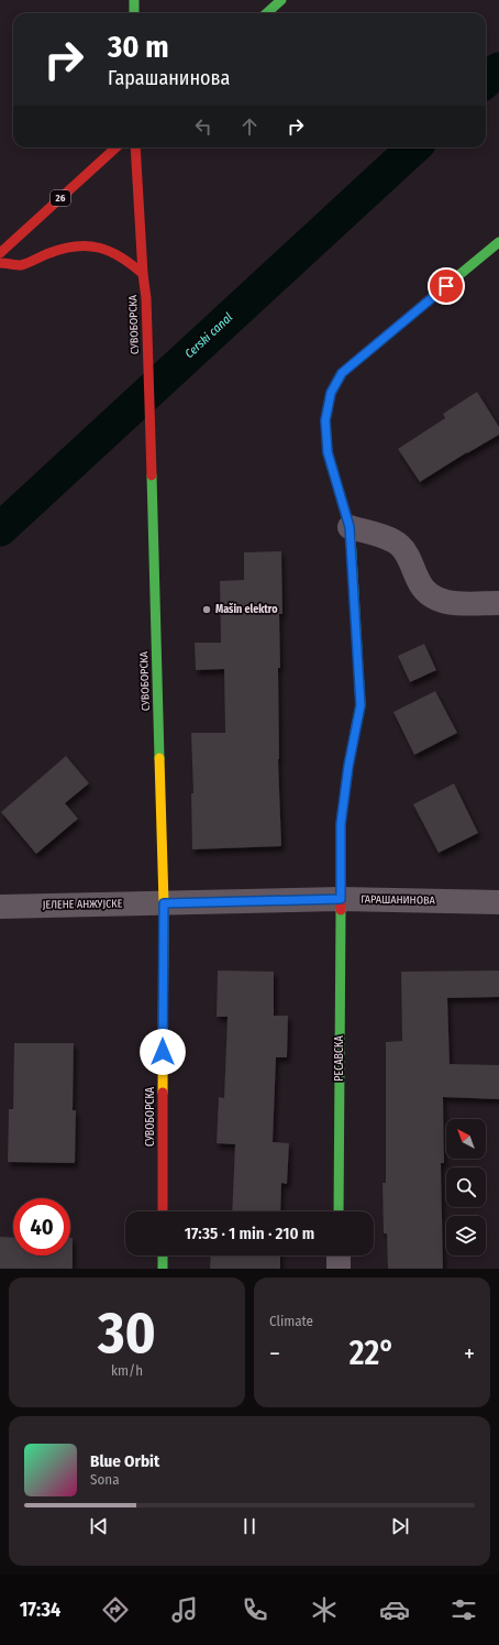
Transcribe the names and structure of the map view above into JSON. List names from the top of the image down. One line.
{"streets":{"street":["26","СУВОБОРСКА","ГАРАШАНИНОВА","ЈЕЛЕНЕ АНЖУЈСКЕ","РЕСАВСКА"]},"crossings":[["СУВОБОРСКА","ГАРАШАНИНОВА"],["СУВОБОРСКА","ЈЕЛЕНЕ АНЖУЈСКЕ"],["ГАРАШАНИНОВА","ЈЕЛЕНЕ АНЖУЈСКЕ"],["ГАРАШАНИНОВА","РЕСАВСКА"]],"water":["Cerski canal"],"places":["Mašin elektro"],"north":"top left","page":{"turn":["30 m","Гарашанинова"],"limit":"40","trip":"17:35 · 1 min · 210 m","tile":[["30","km/h"],"Climate"],"heat":["−","22°","+"],"song":["Blue Orbit","Sona"],"tabs":"17:34"}}
